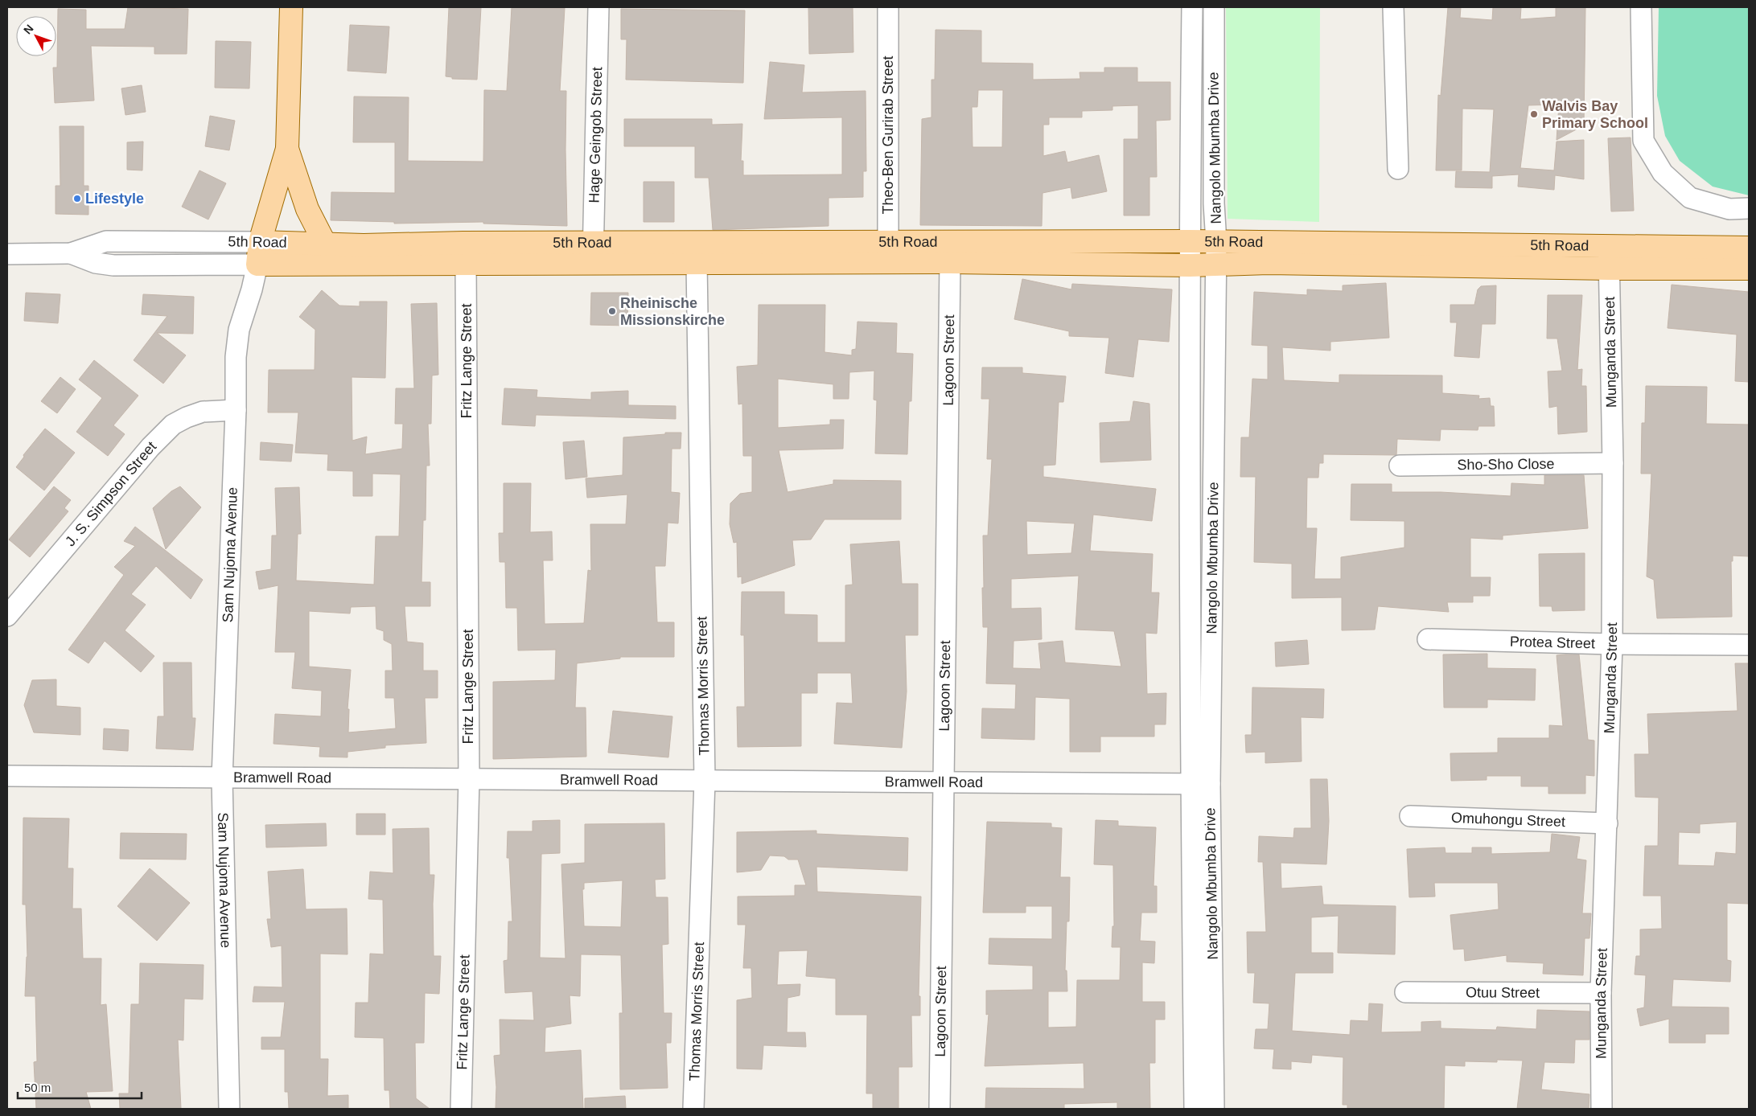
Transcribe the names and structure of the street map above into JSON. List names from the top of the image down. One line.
{"streets":{"main road":["5th Road","Sam Nujoma Avenue"],"street":["Hage Geingob Street","Theo-Ben Gurirab Street","Nangolo Mbumba Drive","Munganda Street","Lagoon Street","Fritz Lange Street","Sho-Sho Close","J. S. Simpson Street","Protea Street","Thomas Morris Street","Bramwell Road","Omuhongu Street","Otuu Street"]},"crossings":[["Hage Geingob Street","5th Road"],["Theo-Ben Gurirab Street","5th Road"],["Nangolo Mbumba Drive","5th Road"],["Nangolo Mbumba Drive","Bramwell Road"],["5th Road","Munganda Street"],["5th Road","Lagoon Street"],["5th Road","Fritz Lange Street"],["5th Road","Sam Nujoma Avenue"],["5th Road","Thomas Morris Street"],["Munganda Street","Sho-Sho Close"],["Munganda Street","Protea Street"],["Munganda Street","Omuhongu Street"],["Munganda Street","Otuu Street"],["Lagoon Street","Bramwell Road"],["Fritz Lange Street","Bramwell Road"],["J. S. Simpson Street","Sam Nujoma Avenue"],["Sam Nujoma Avenue","Bramwell Road"],["Thomas Morris Street","Bramwell Road"]],"places":["Walvis Bay Primary School","Lifestyle","Rheinische Missionskirche"],"scale_bar":"50 m","north":"top left"}
